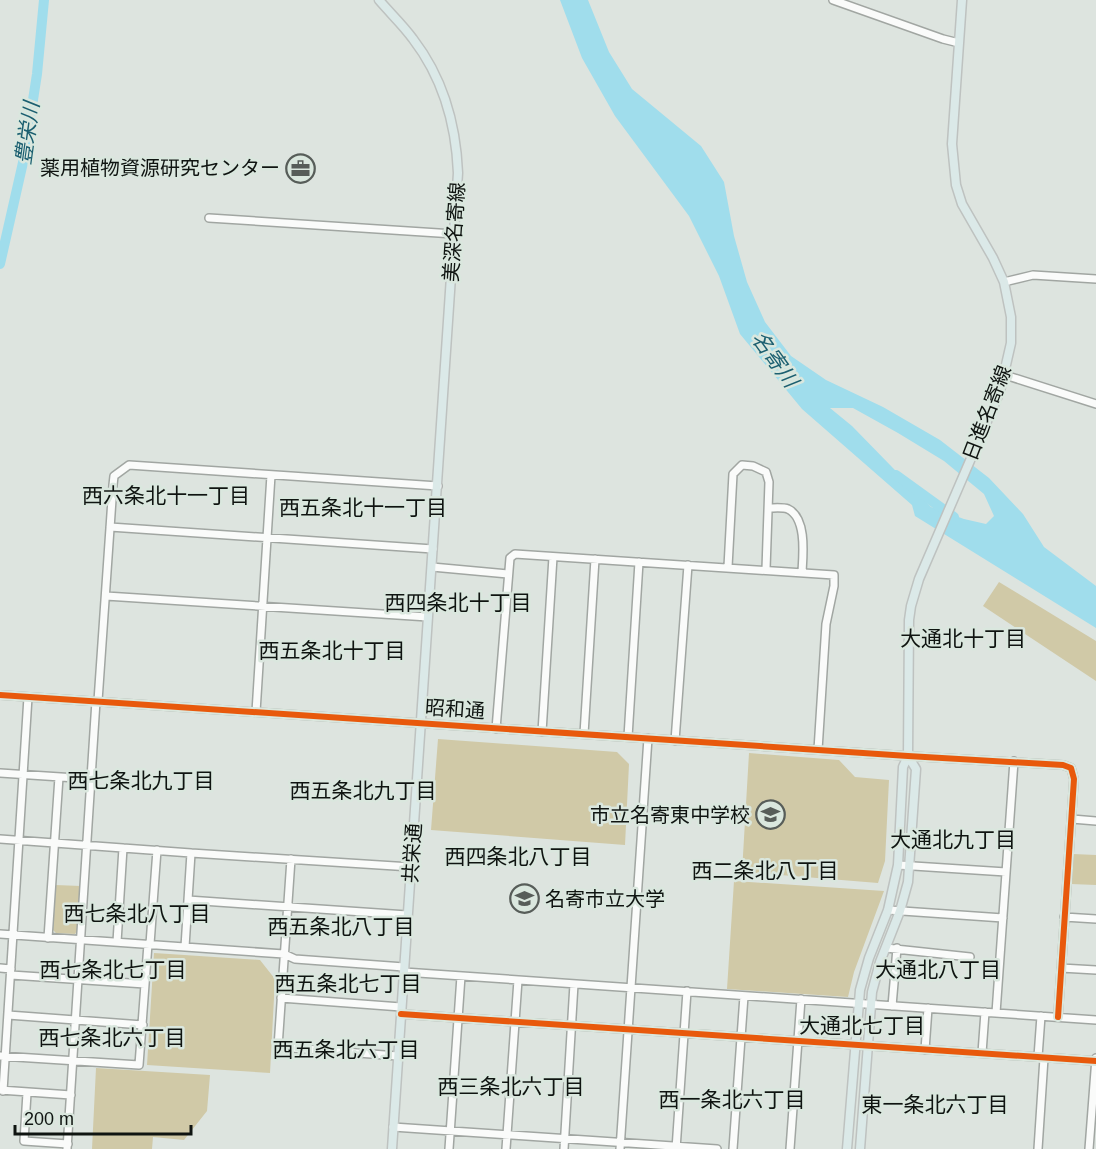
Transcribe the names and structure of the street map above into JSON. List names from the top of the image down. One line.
{"streets":{"main road":["美深名寄線","日進名寄線","共栄通"],"street":["昭和通"]},"crossings":[["美深名寄線","共栄通"],["日進名寄線","昭和通"],["昭和通","共栄通"]],"districts":["西六条北十一丁目","西五条北十一丁目","西四条北十丁目","大通北十丁目","西五条北十丁目","西七条北九丁目","西五条北九丁目","大通北九丁目","西四条北八丁目","西二条北八丁目","西七条北八丁目","西五条北八丁目","西七条北七丁目","大通北八丁目","西五条北七丁目","大通北七丁目","西七条北六丁目","西五条北六丁目","西三条北六丁目","西一条北六丁目","東一条北六丁目"],"water":["豊栄川","名寄川"],"places":{"office":["薬用植物資源研究センター"],"school or university":["市立名寄東中学校","名寄市立大学"]},"scale_bar":"200 m"}
